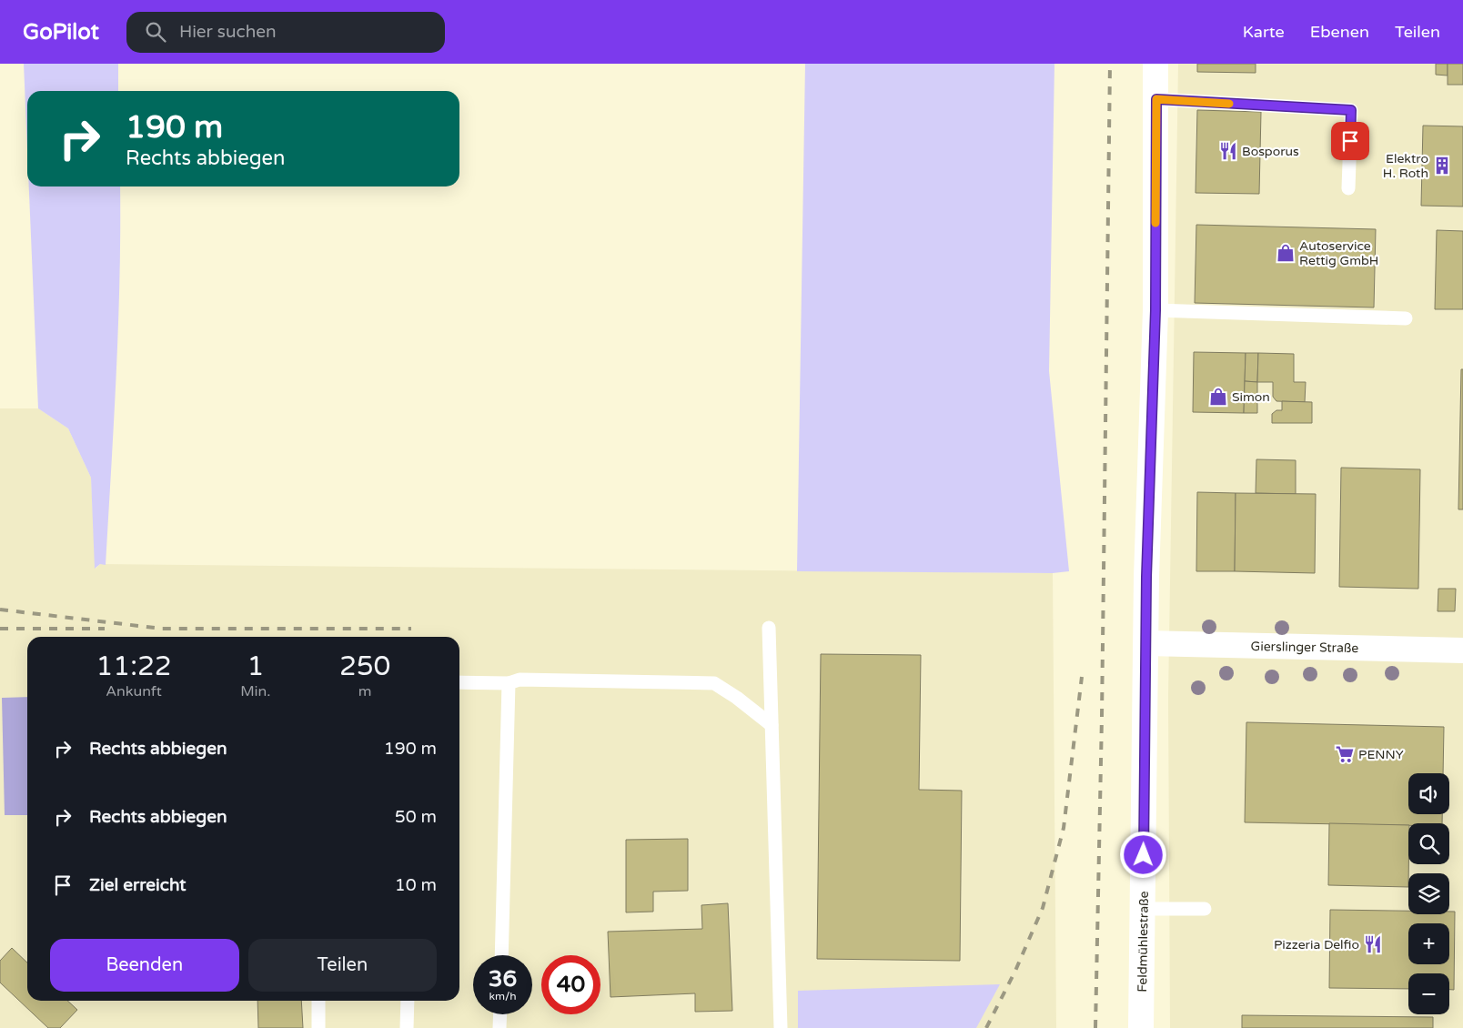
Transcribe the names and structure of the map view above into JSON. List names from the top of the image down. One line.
{"streets":{"street":["Gierslinger Straße","Feldmühlestraße"]},"crossings":[["Gierslinger Straße","Feldmühlestraße"]],"places":{"restaurant":["Bosporus","Pizzeria Delfio"],"building":["Elektro H. Roth"],"shop":["Autoservice Rettig GmbH","Simon"],"supermarket":["PENNY"]},"page":{"header":"GoPilot","search":"Hier suchen","nav":["Karte","Ebenen","Teilen"],"turn":["190 m","Rechts abbiegen"],"eta":["11:22","Ankunft","1","Min.","250","m"],"list":[{"name":"Rechts abbiegen","value":"190 m"},{"name":"Rechts abbiegen","value":"50 m"},{"name":"Ziel erreicht","value":"10 m"}],"map_buttons":["+","−"],"buttons":["Beenden","Teilen"],"speed":"36 km/h","limit":"40"}}
